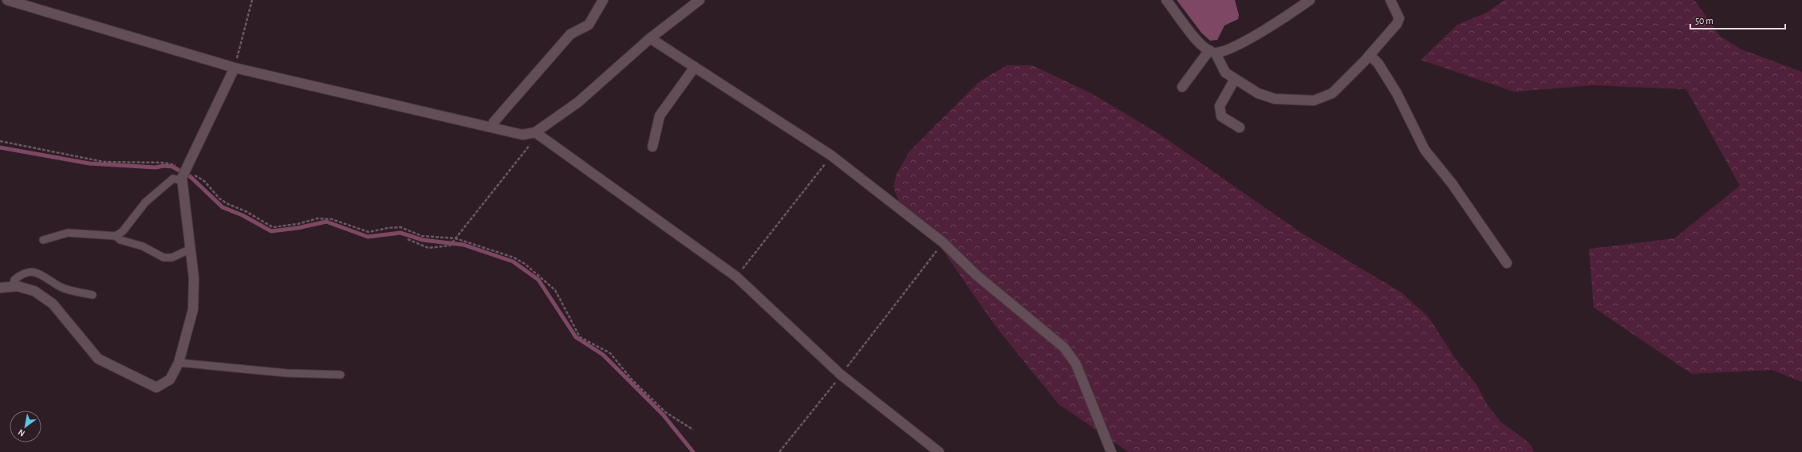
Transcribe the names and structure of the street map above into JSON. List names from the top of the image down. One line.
{"scale_bar":"50 m","north":"bottom left"}
